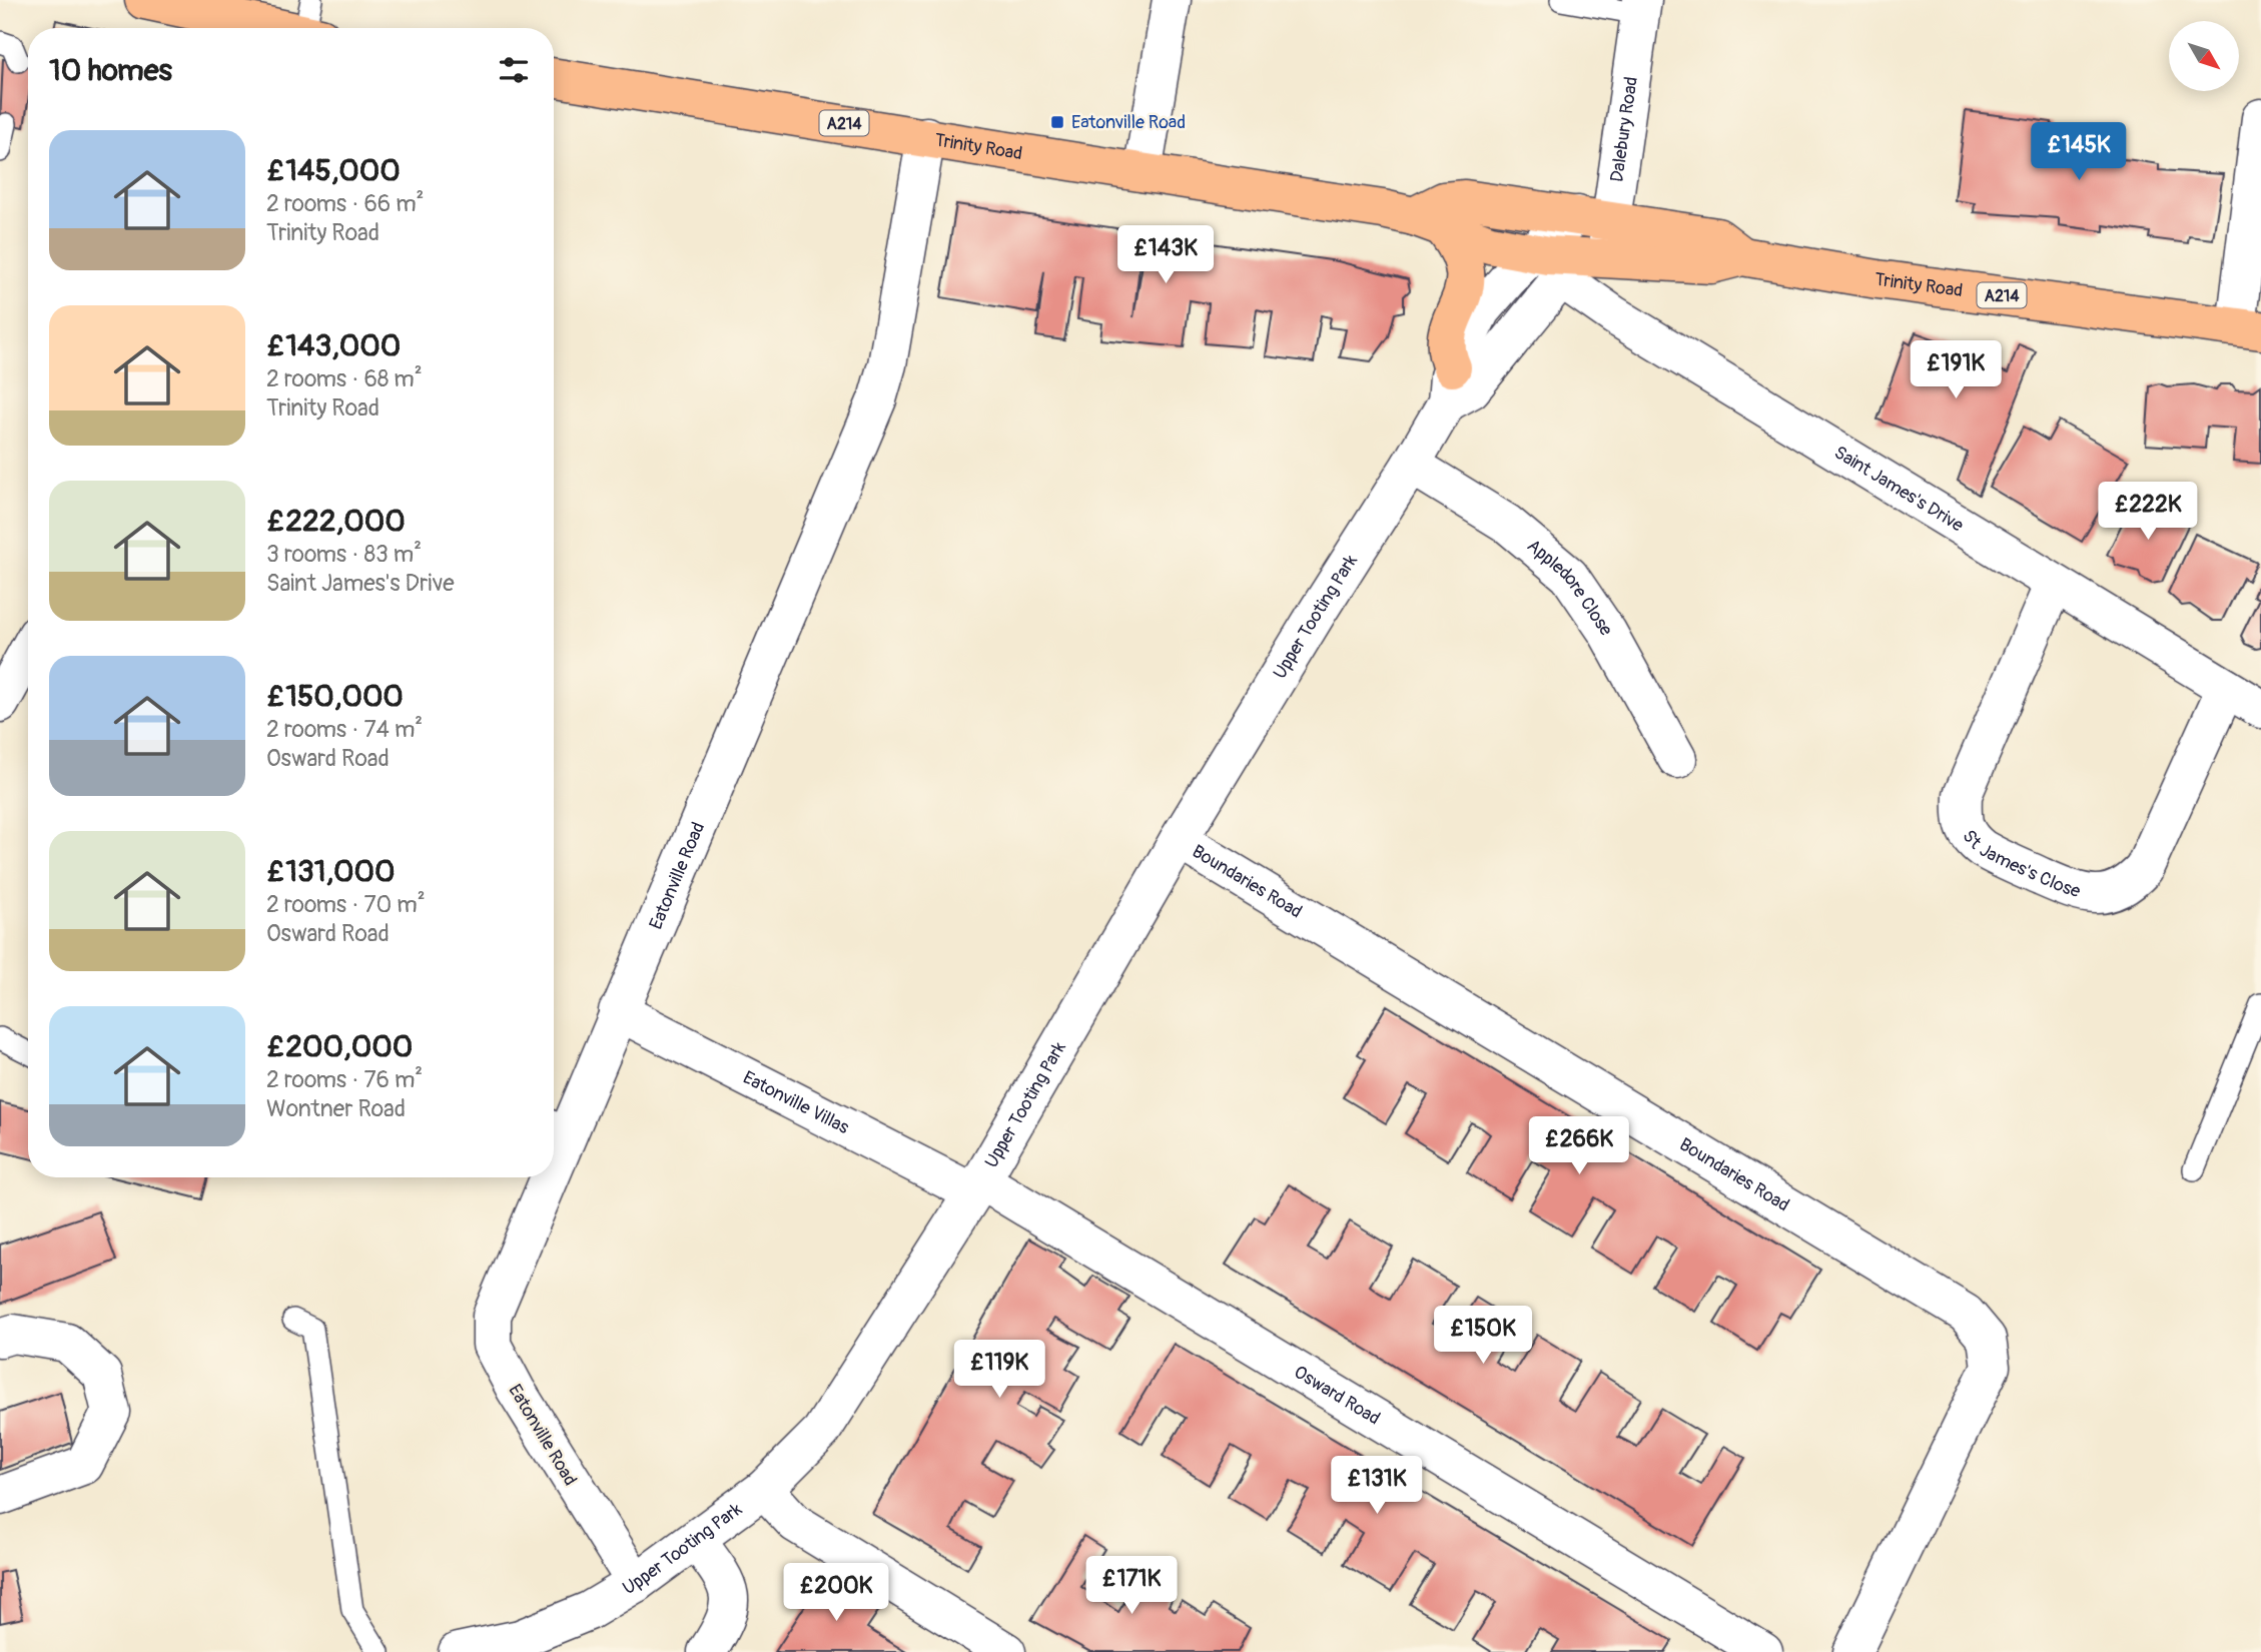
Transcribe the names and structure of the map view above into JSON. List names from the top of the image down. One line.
{"streets":{"highway":["A214","Trinity Road"],"street":["Dalebury Road","Saint James's Drive","Appledore Close","Upper Tooting Park","St James's Close","Eatonville Road","Boundaries Road","Eatonville Villas","Osward Road"]},"crossings":[["Dalebury Road","Trinity Road"],["Dalebury Road","Upper Tooting Park"],["Trinity Road","Saint James's Drive"],["Trinity Road","Upper Tooting Park"],["Trinity Road","Eatonville Road"],["Saint James's Drive","Upper Tooting Park"],["Saint James's Drive","St James's Close"],["Appledore Close","Upper Tooting Park"],["Upper Tooting Park","Eatonville Road"],["Upper Tooting Park","Boundaries Road"],["Upper Tooting Park","Eatonville Villas"],["Upper Tooting Park","Osward Road"],["Eatonville Road","Eatonville Villas"],["Eatonville Villas","Osward Road"]],"places":{"transit":["Eatonville Road"]},"north":"bottom right","page":{"heading":"10 homes","list":[{"name":"£145,000","note":"2 rooms · 66 m² · Trinity Road"},{"name":"£143,000","note":"2 rooms · 68 m² · Trinity Road"},{"name":"£222,000","note":"3 rooms · 83 m² · Saint James's Drive"},{"name":"£150,000","note":"2 rooms · 74 m² · Osward Road"},{"name":"£131,000","note":"2 rooms · 70 m² · Osward Road"},{"name":"£200,000","note":"2 rooms · 76 m² · Wontner Road"}],"price":["£145K","£143K","£191K","£222K","£266K","£150K","£119K","£131K","£171K","£200K"]}}
